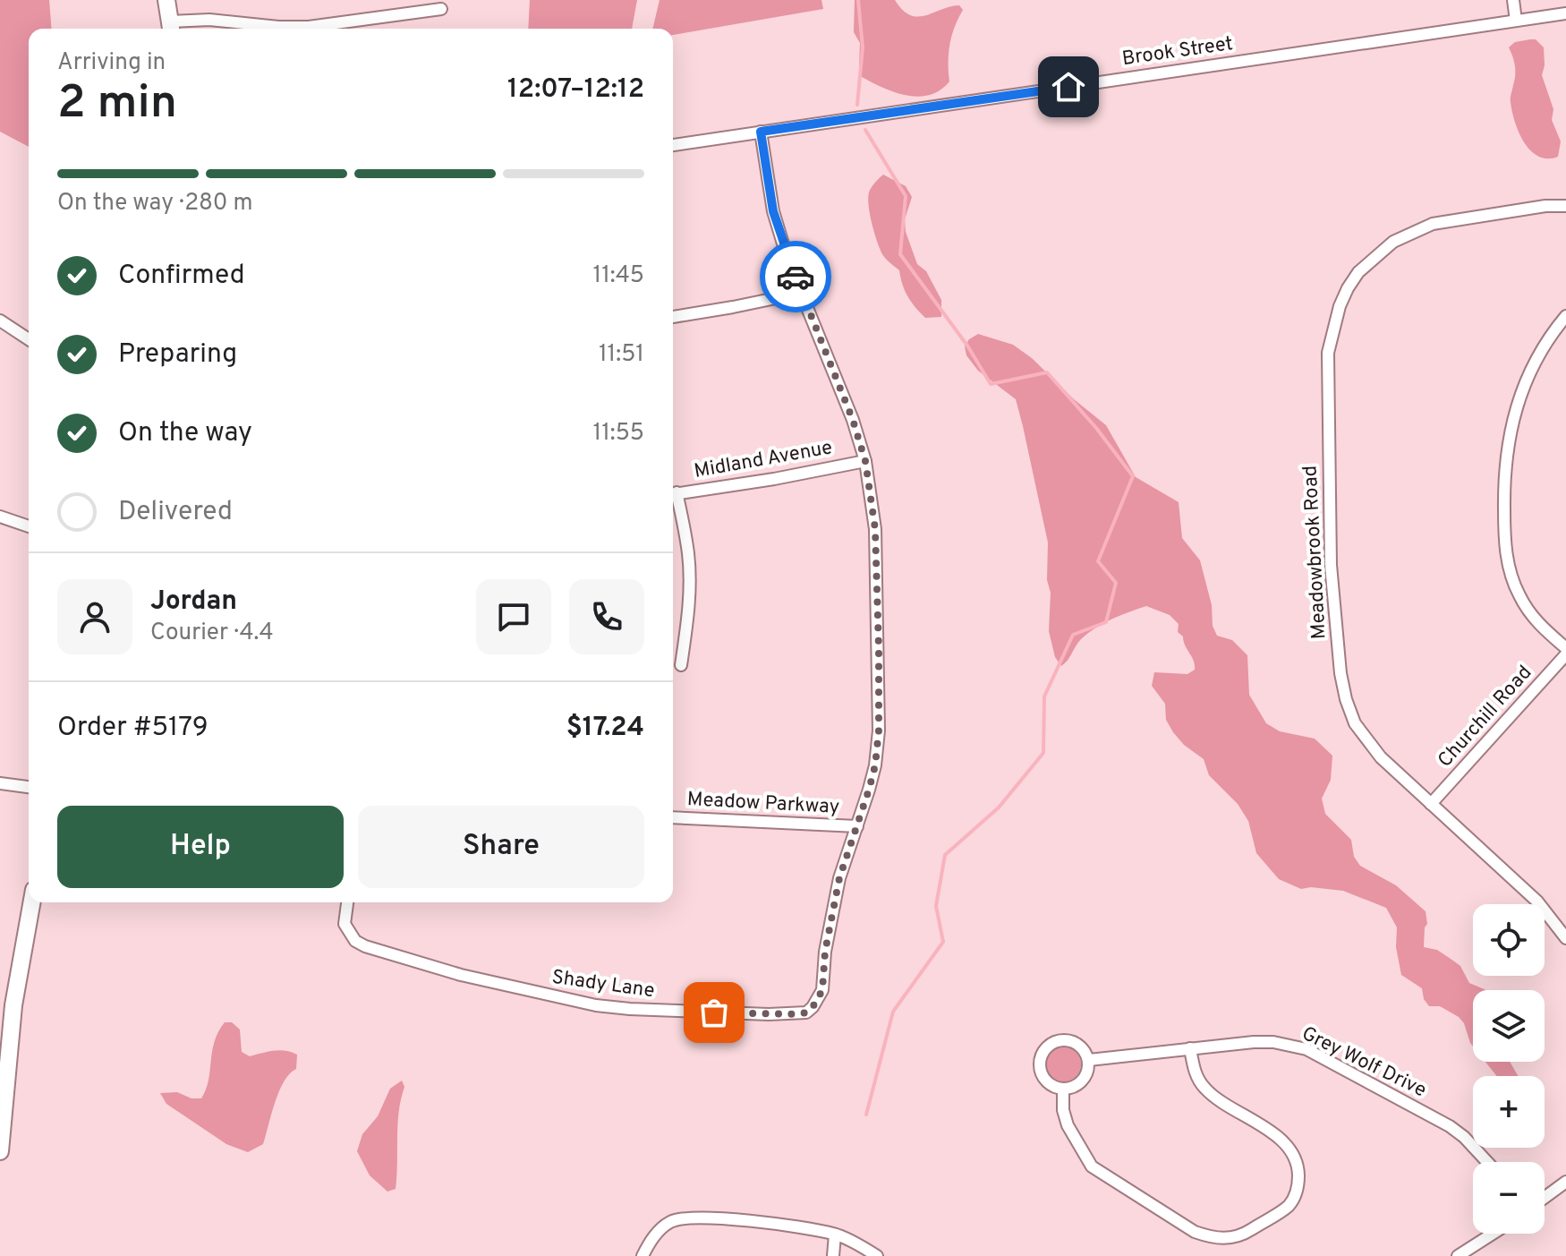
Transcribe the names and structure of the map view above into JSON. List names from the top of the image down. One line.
{"streets":{"street":["Brook Street","Midland Avenue","Meadowbrook Road","Churchill Road","Meadow Parkway","Shady Lane","Grey Wolf Drive"]},"crossings":[["Brook Street","Shady Lane"],["Midland Avenue","Shady Lane"],["Meadowbrook Road","Churchill Road"],["Meadow Parkway","Shady Lane"]],"page":{"heading":["2 min","Arriving in","12:07–12:12"],"panel":["Jordan","Courier · 4.4","Order #5179","$17.24"],"bar":"On the way · 280 m","list":[["Confirmed","11:45"],["Preparing","11:51"],["On the way","11:55"],"Delivered"],"buttons":["Help","Share"],"map_buttons":["+","−"]}}
